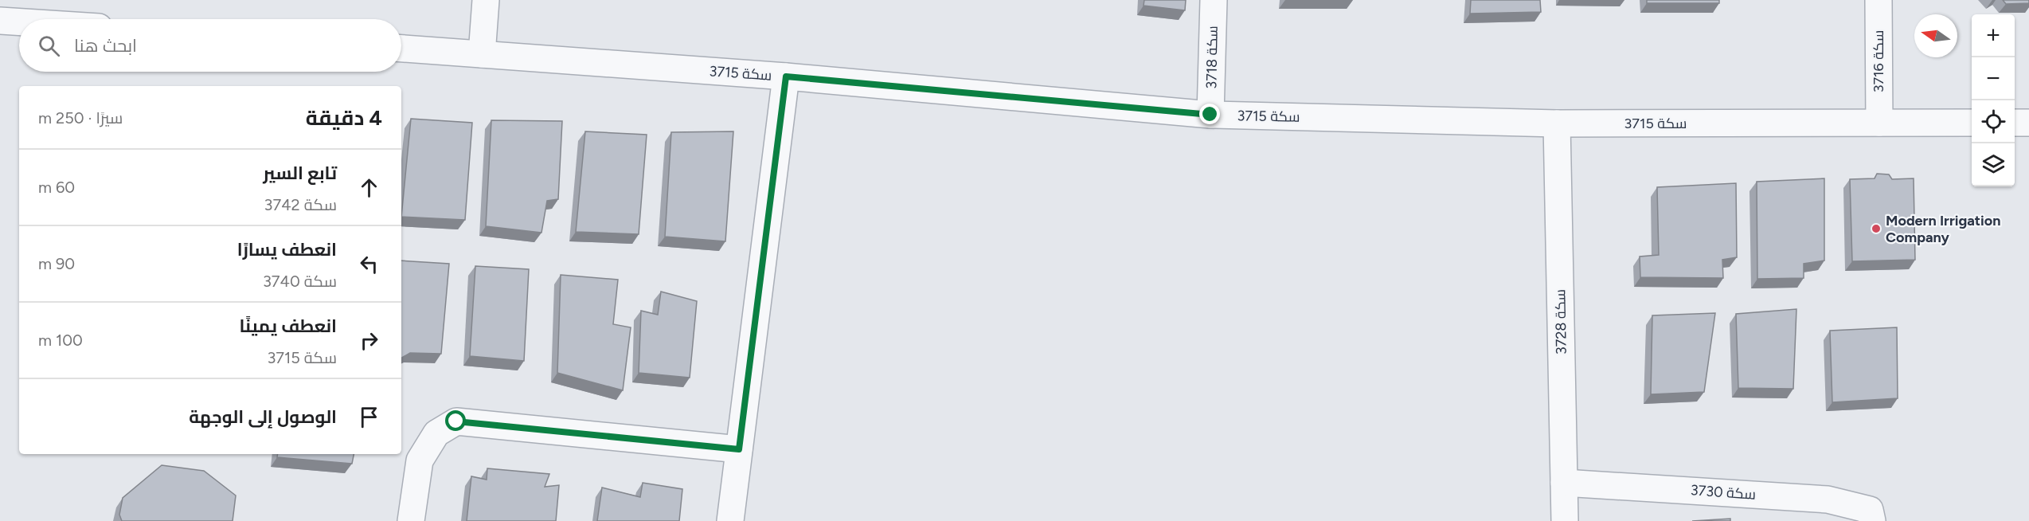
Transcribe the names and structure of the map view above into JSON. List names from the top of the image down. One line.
{"streets":{"street":["سكة 3718","سكة 3716","سكة 3715","سكة 3728","سكة 3730"]},"crossings":[["سكة 3718","سكة 3715"],["سكة 3716","سكة 3715"],["سكة 3715","سكة 3728"],["سكة 3728","سكة 3730"]],"places":["Modern Irrigation Company"],"north":"left","page":{"map_buttons":["+","−"],"search":"ابحث هنا","heading":["4 دقيقة","سيرًا · 250 m"],"list":[["تابع السير","سكة 3742","60 m"],["انعطف يسارًا","سكة 3740","90 m"],["انعطف يمينًا","سكة 3715","100 m"],"الوصول إلى الوجهة"]}}
